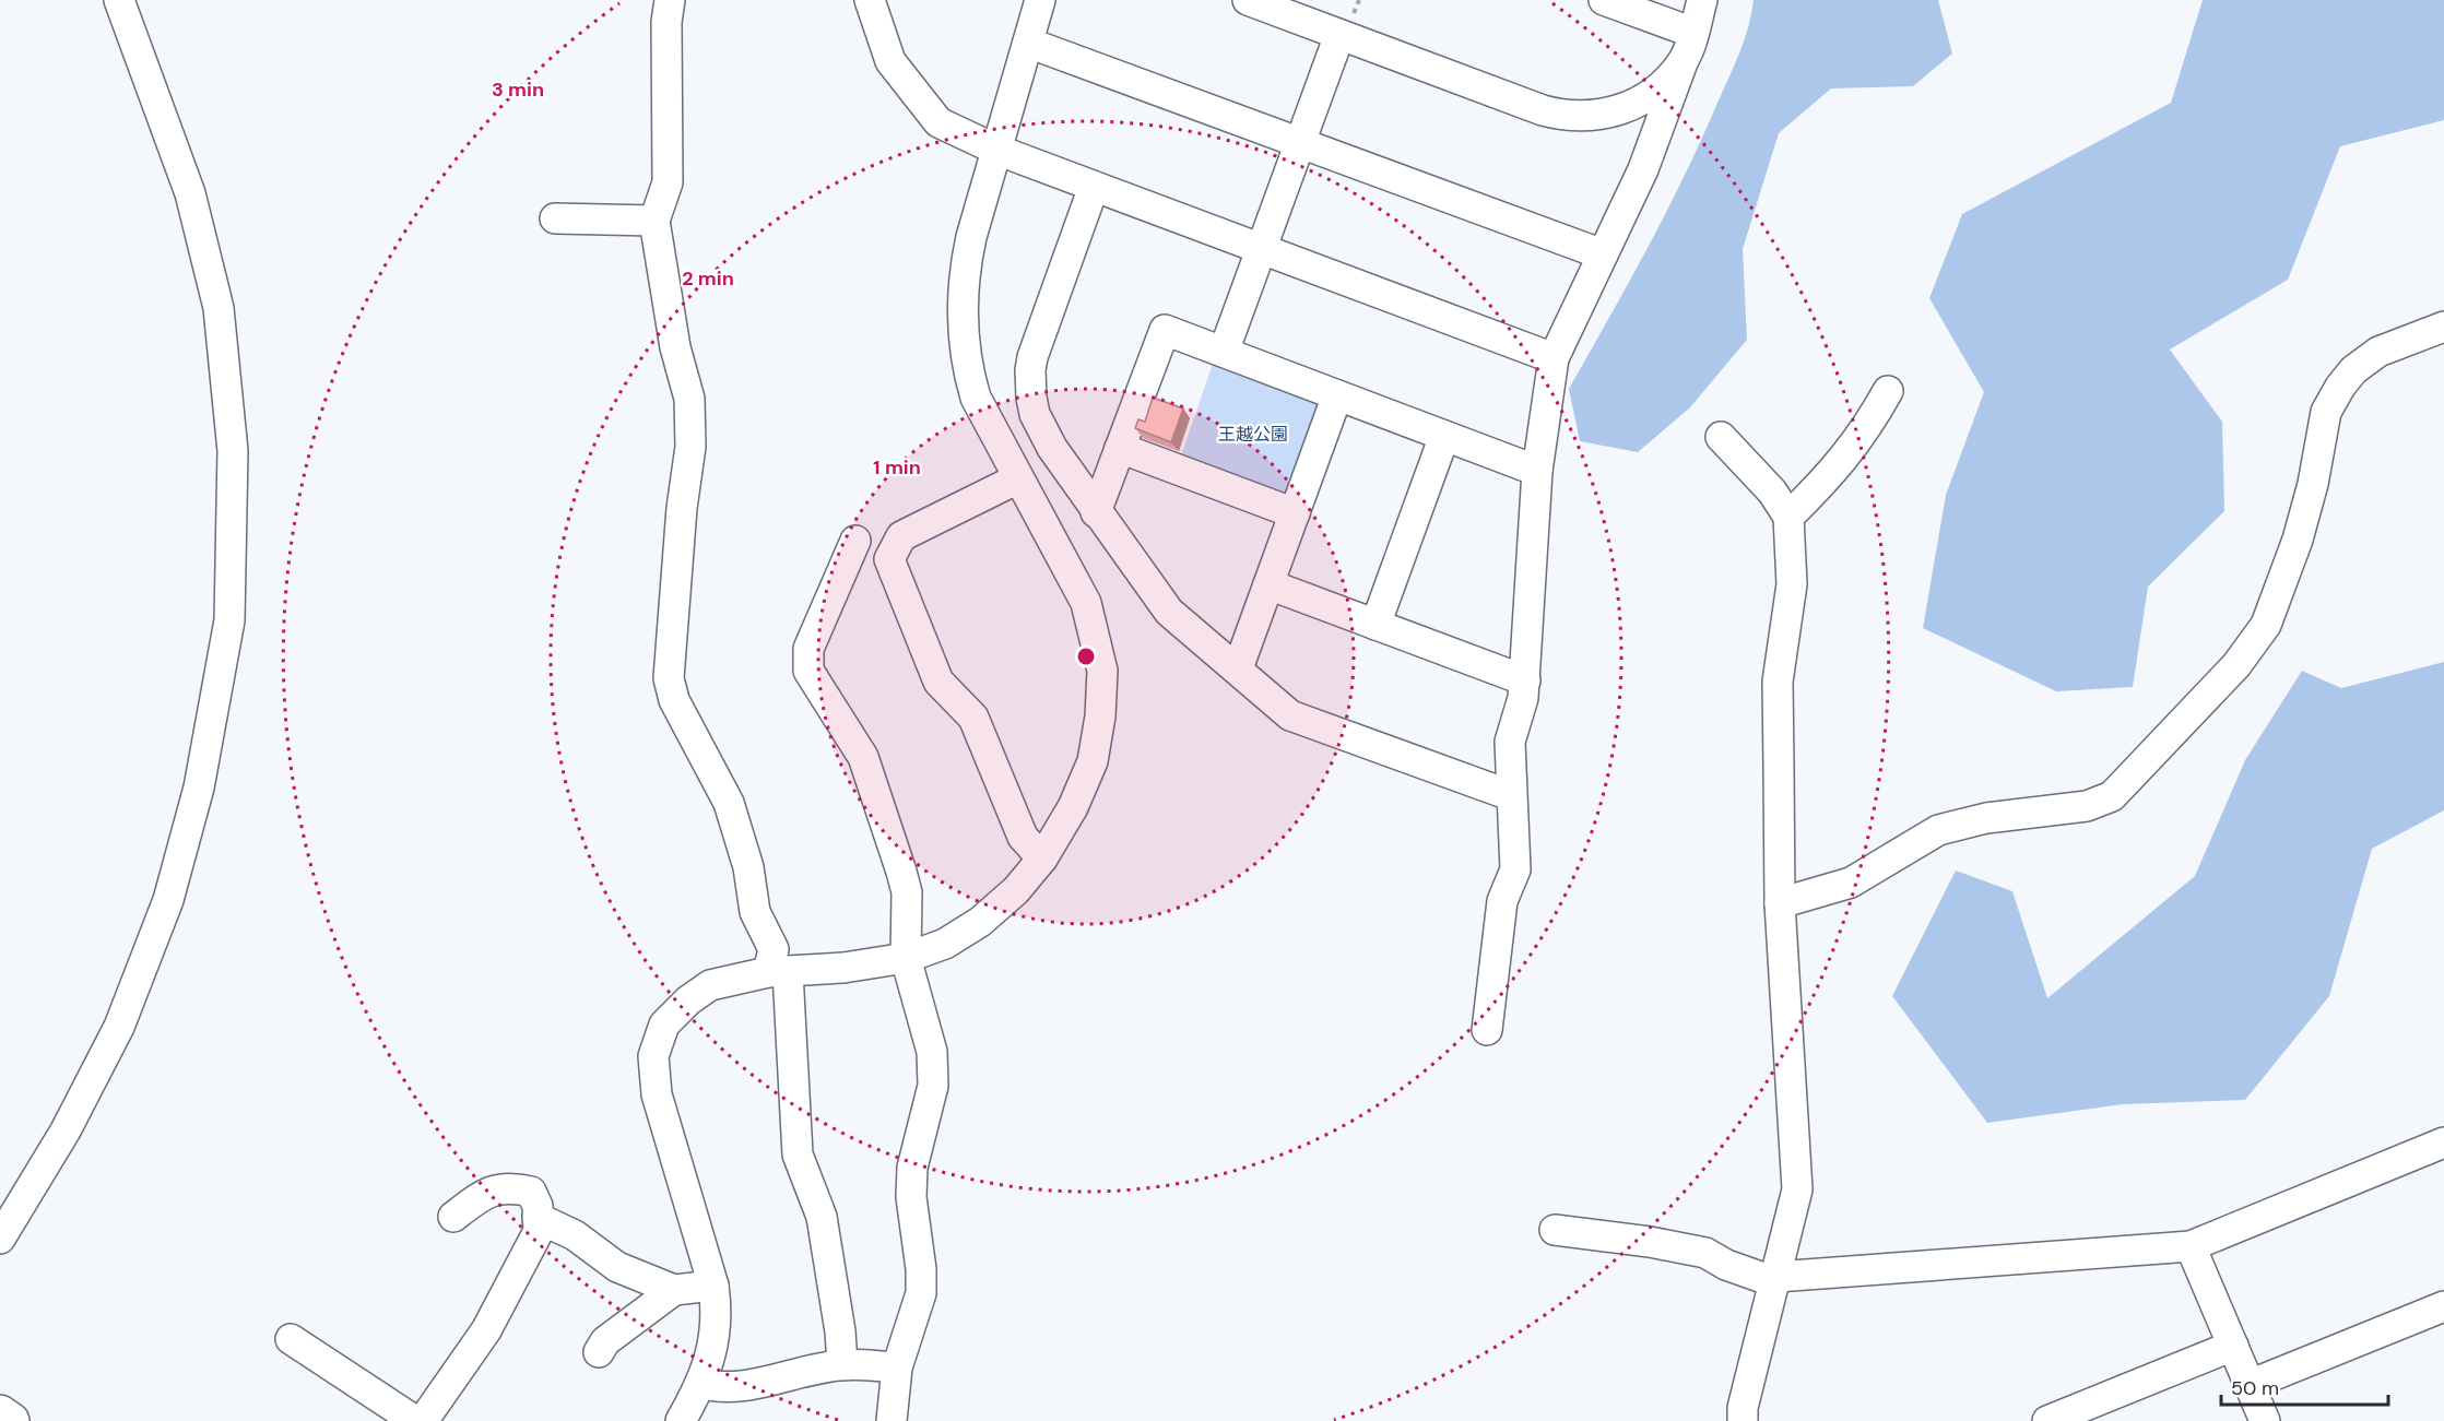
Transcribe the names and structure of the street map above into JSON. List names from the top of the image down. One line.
{"parks":["王越公園"],"scale_bar":"50 m","rings":["3 min","2 min","1 min"]}
